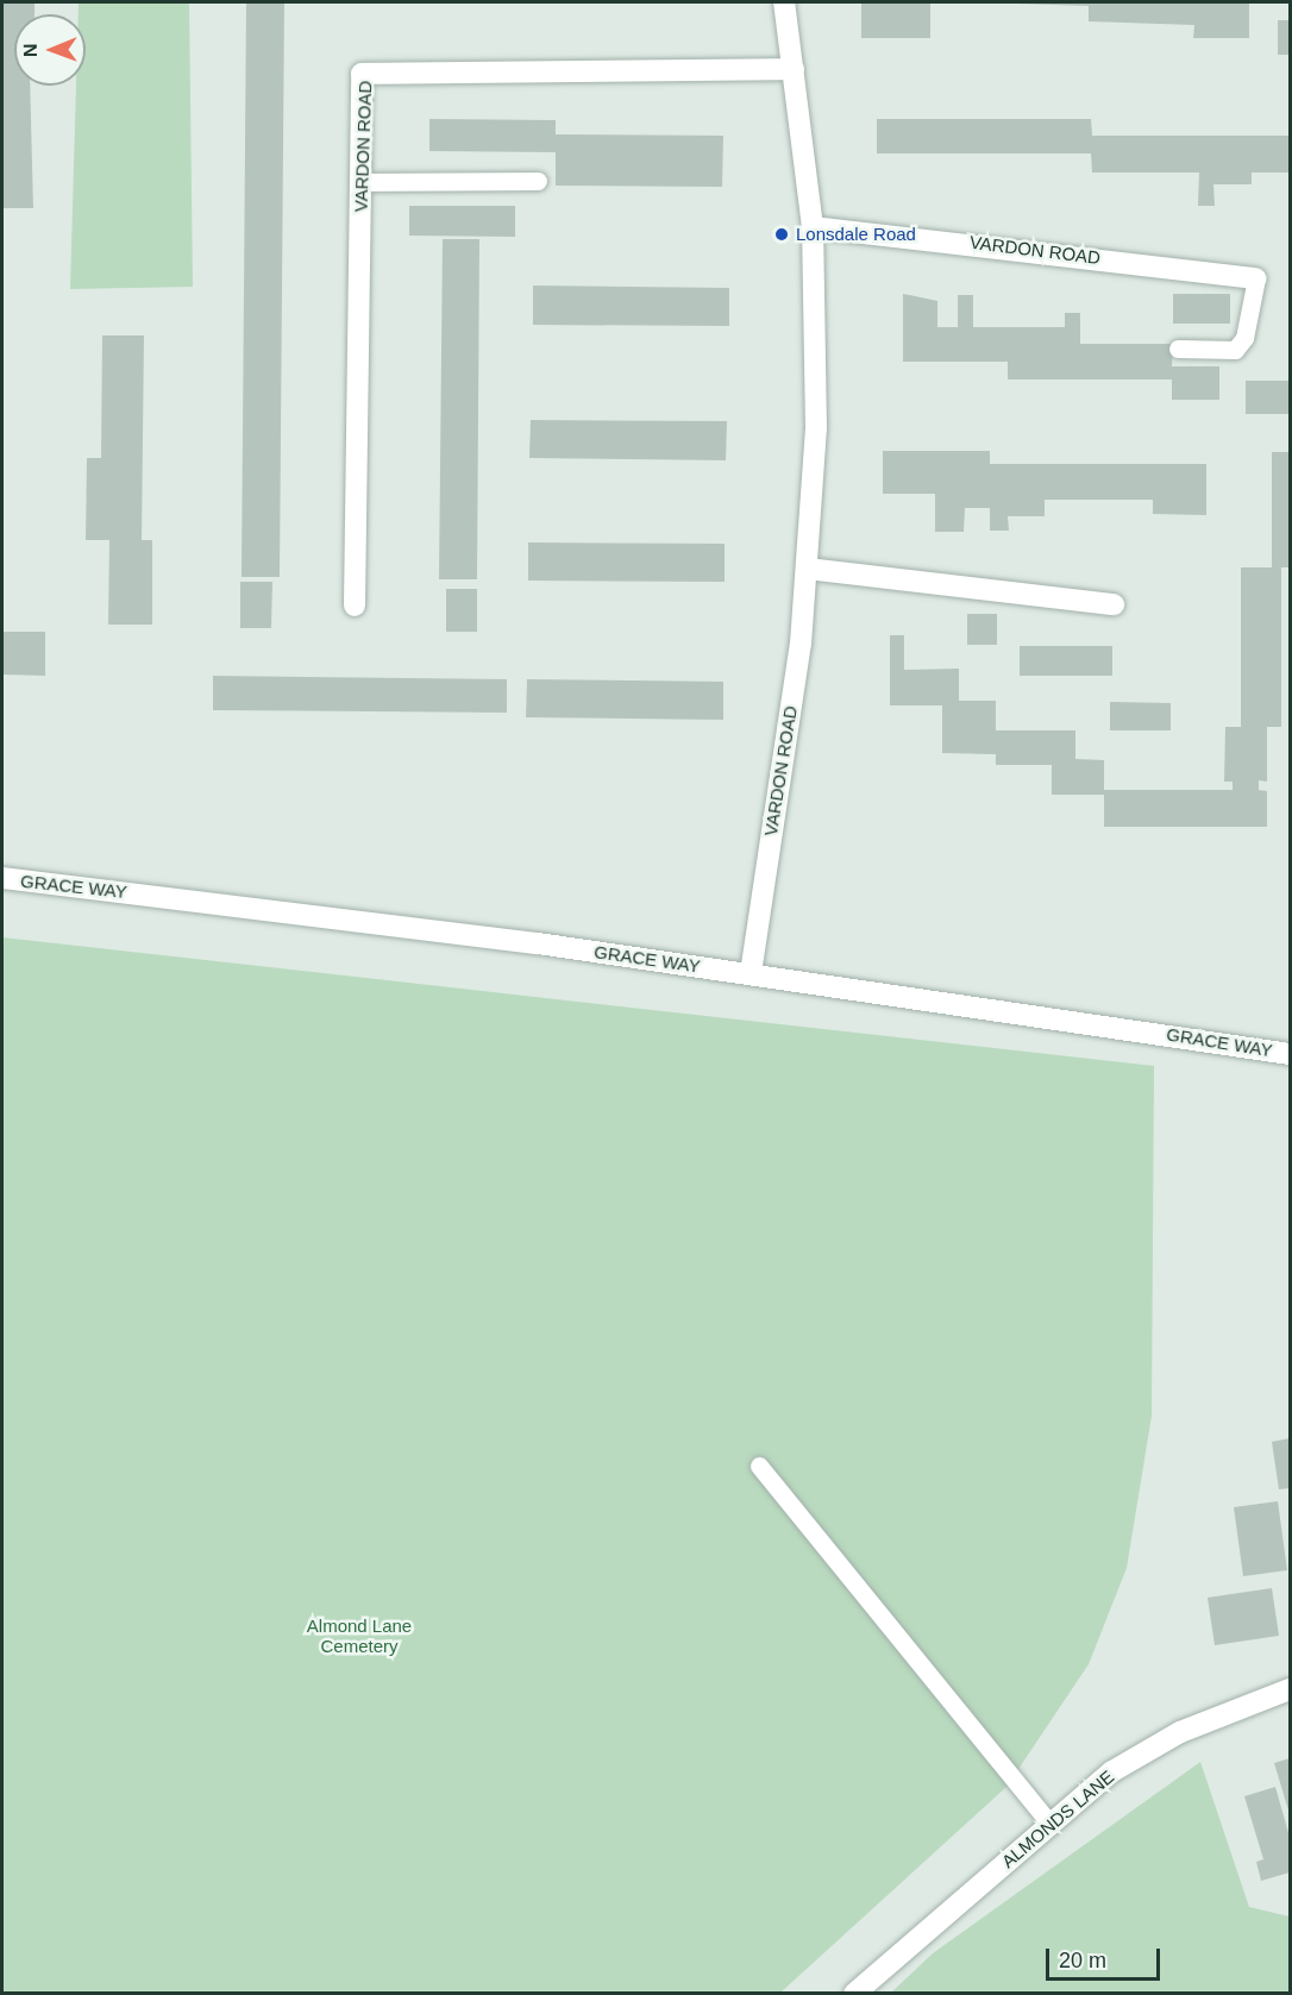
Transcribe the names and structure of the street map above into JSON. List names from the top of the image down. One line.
{"streets":{"street":["VARDON ROAD","GRACE WAY","ALMONDS LANE"]},"crossings":[["VARDON ROAD","GRACE WAY"]],"parks":["Almond Lane Cemetery"],"places":["Lonsdale Road"],"scale_bar":"20 m","north":"left"}
